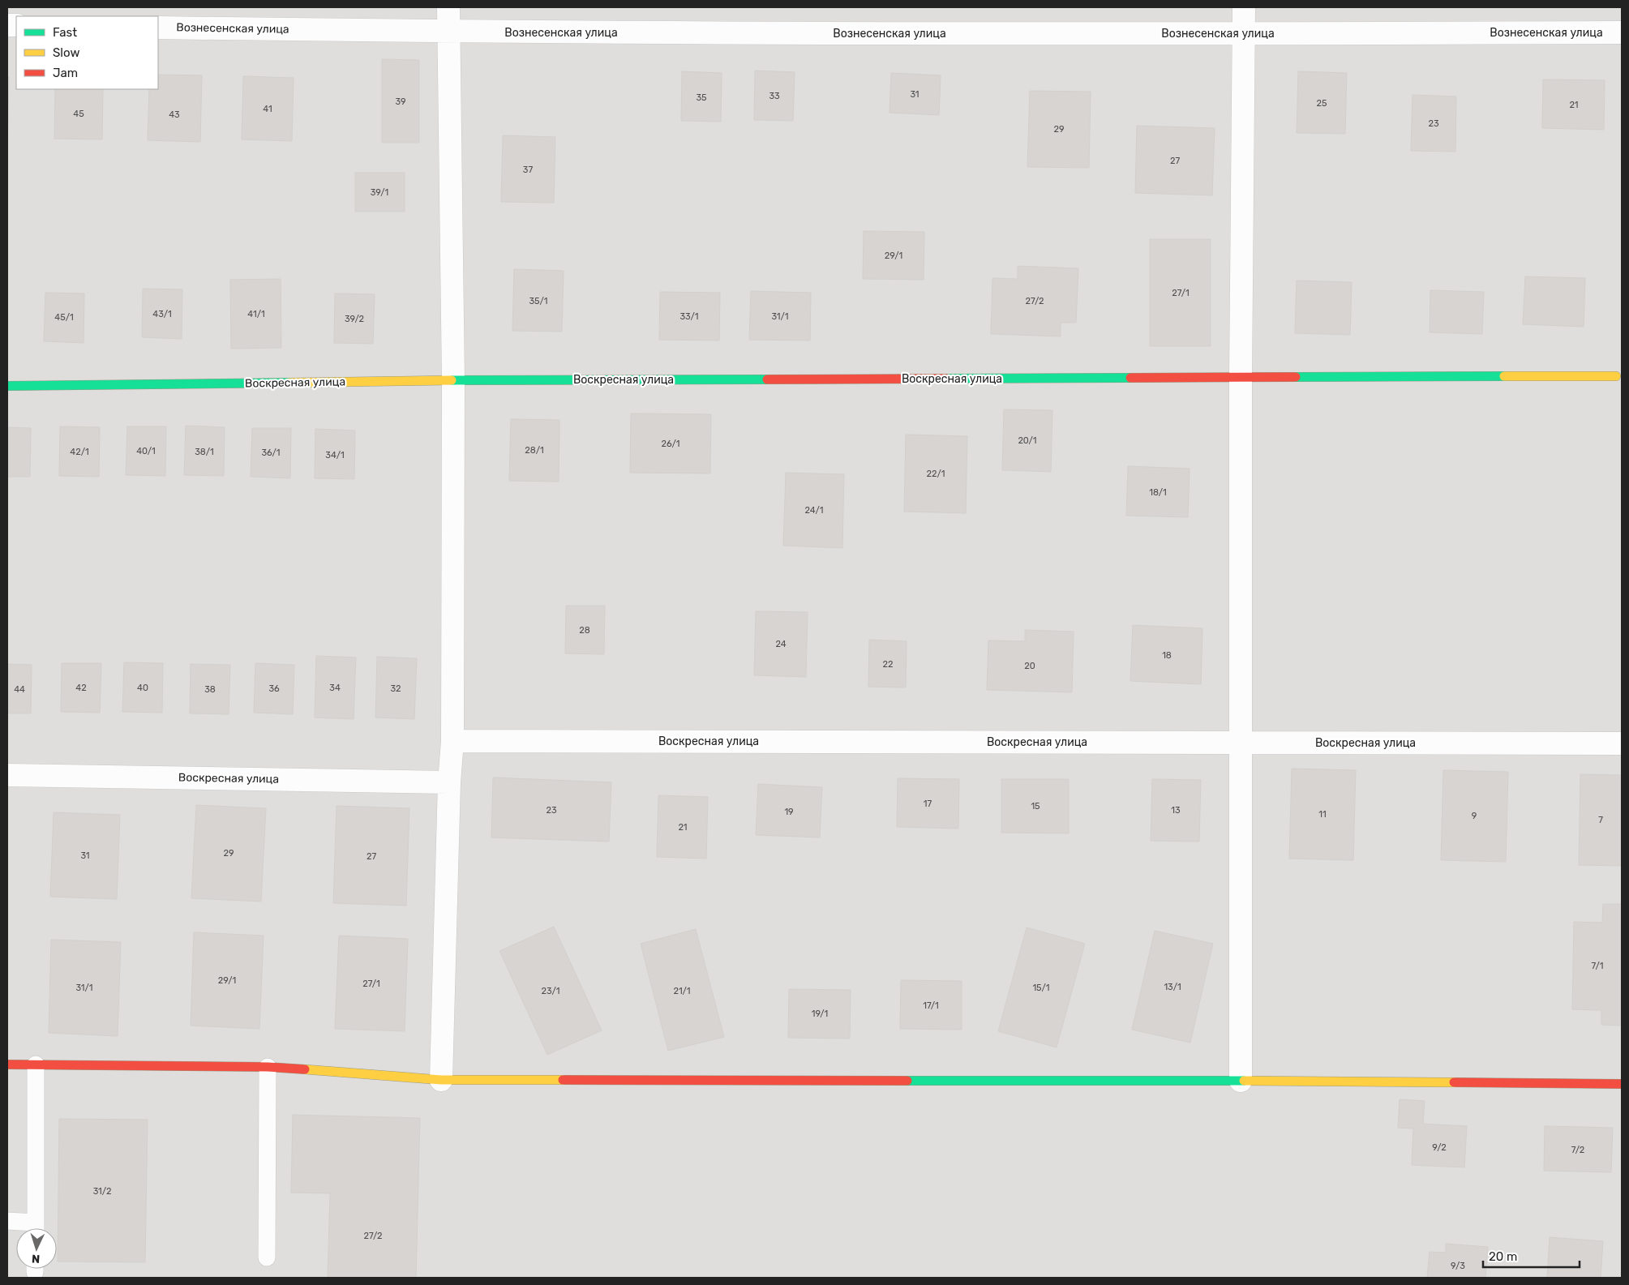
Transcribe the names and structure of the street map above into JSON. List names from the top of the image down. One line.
{"streets":{"street":["Вознесенская улица","Воскресная улица"]},"house_numbers":["31","33","35","39","25","21","41","45","43","23","29","27","37","39/1","29/1","27/1","35/1","27/2","43/1","41/1","33/1","31/1","45/1","39/2","20/1","26/1","28/1","40/1","42/1","38/1","36/1","34/1","22/1","18/1","24/1","28","24","18","22","20","42","40","34","36","32","44","38","17","15","23","13","19","11","9","7","21","29","31","27","7/1","29/1","27/1","13/1","31/1","15/1","23/1","21/1","17/1","19/1","9/2","7/2","31/2","27/2","9/3"],"legend":["Fast","Slow","Jam"],"scale_bar":"20 m","north":"bottom"}
